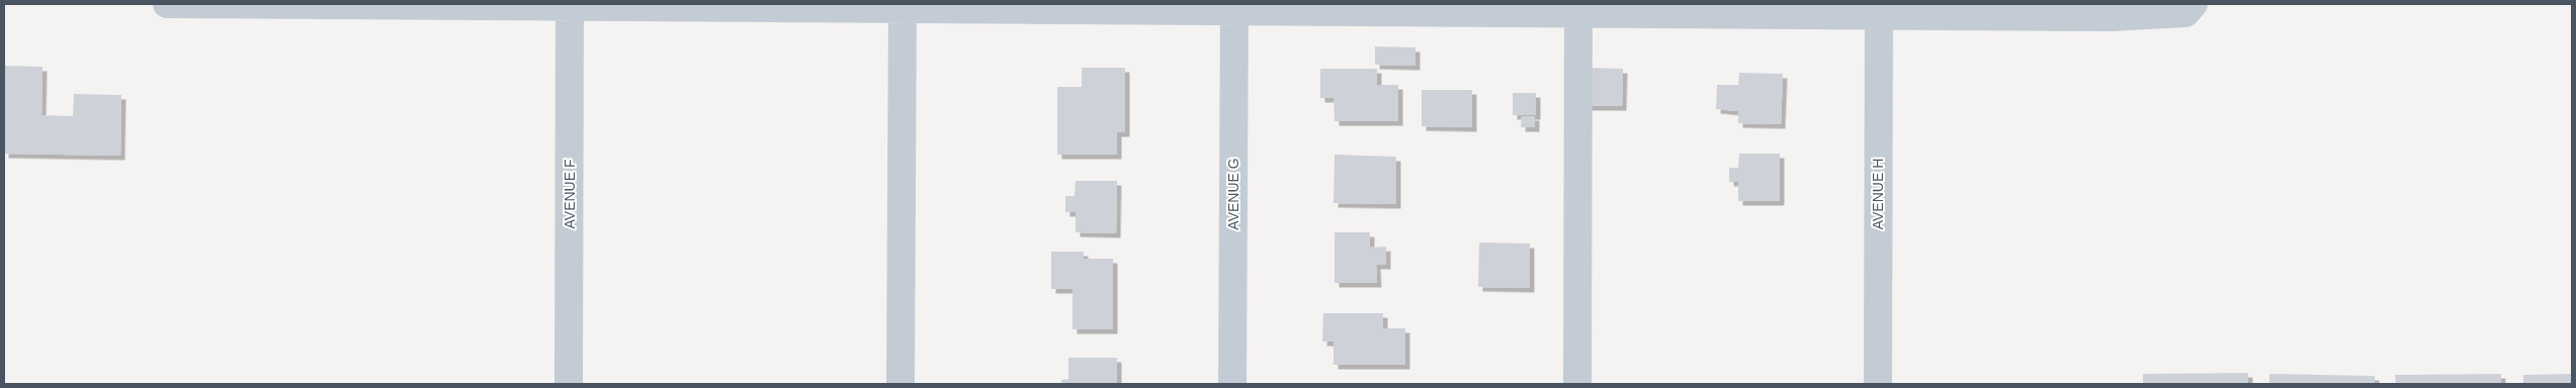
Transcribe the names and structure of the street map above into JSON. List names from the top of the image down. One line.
{"streets":{"street":["AVENUE F","AVENUE G","AVENUE H"]}}
